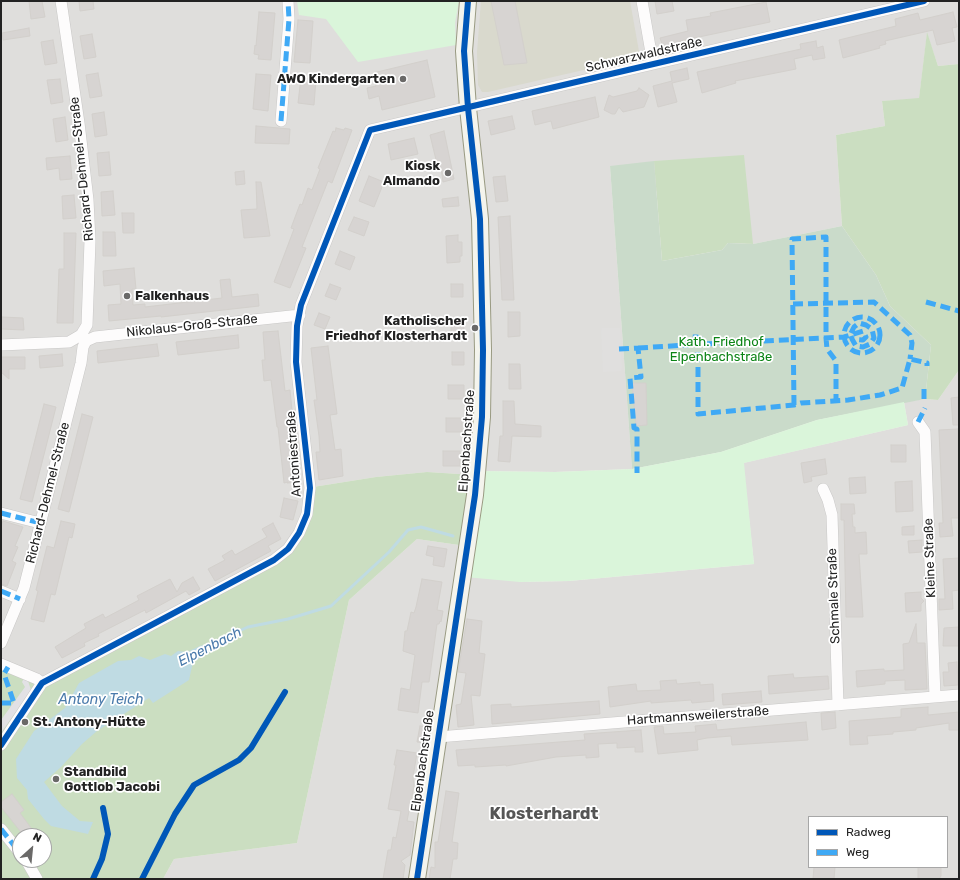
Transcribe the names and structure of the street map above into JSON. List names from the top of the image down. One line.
{"streets":{"street":["Schwarzwaldstraße","Richard-Dehmel-Straße","Nikolaus-Groß-Straße","Elpenbachstraße","Antoniestraße","Kleine Straße","Schmale Straße","Hartmannsweilerstraße"]},"crossings":[["Schwarzwaldstraße","Elpenbachstraße"],["Schwarzwaldstraße","Antoniestraße"],["Richard-Dehmel-Straße","Nikolaus-Groß-Straße"],["Nikolaus-Groß-Straße","Antoniestraße"],["Elpenbachstraße","Hartmannsweilerstraße"],["Kleine Straße","Hartmannsweilerstraße"],["Schmale Straße","Hartmannsweilerstraße"]],"districts":["Klosterhardt"],"water":["Elpenbach","Antony Teich"],"parks":["Kath. Friedhof Elpenbachstraße"],"places":["AWO Kindergarten","Kiosk Almando","Falkenhaus","Katholischer Friedhof Klosterhardt","St. Antony-Hütte","Standbild Gottlob Jacobi"],"legend":["Radweg","Weg"],"north":"top right"}
